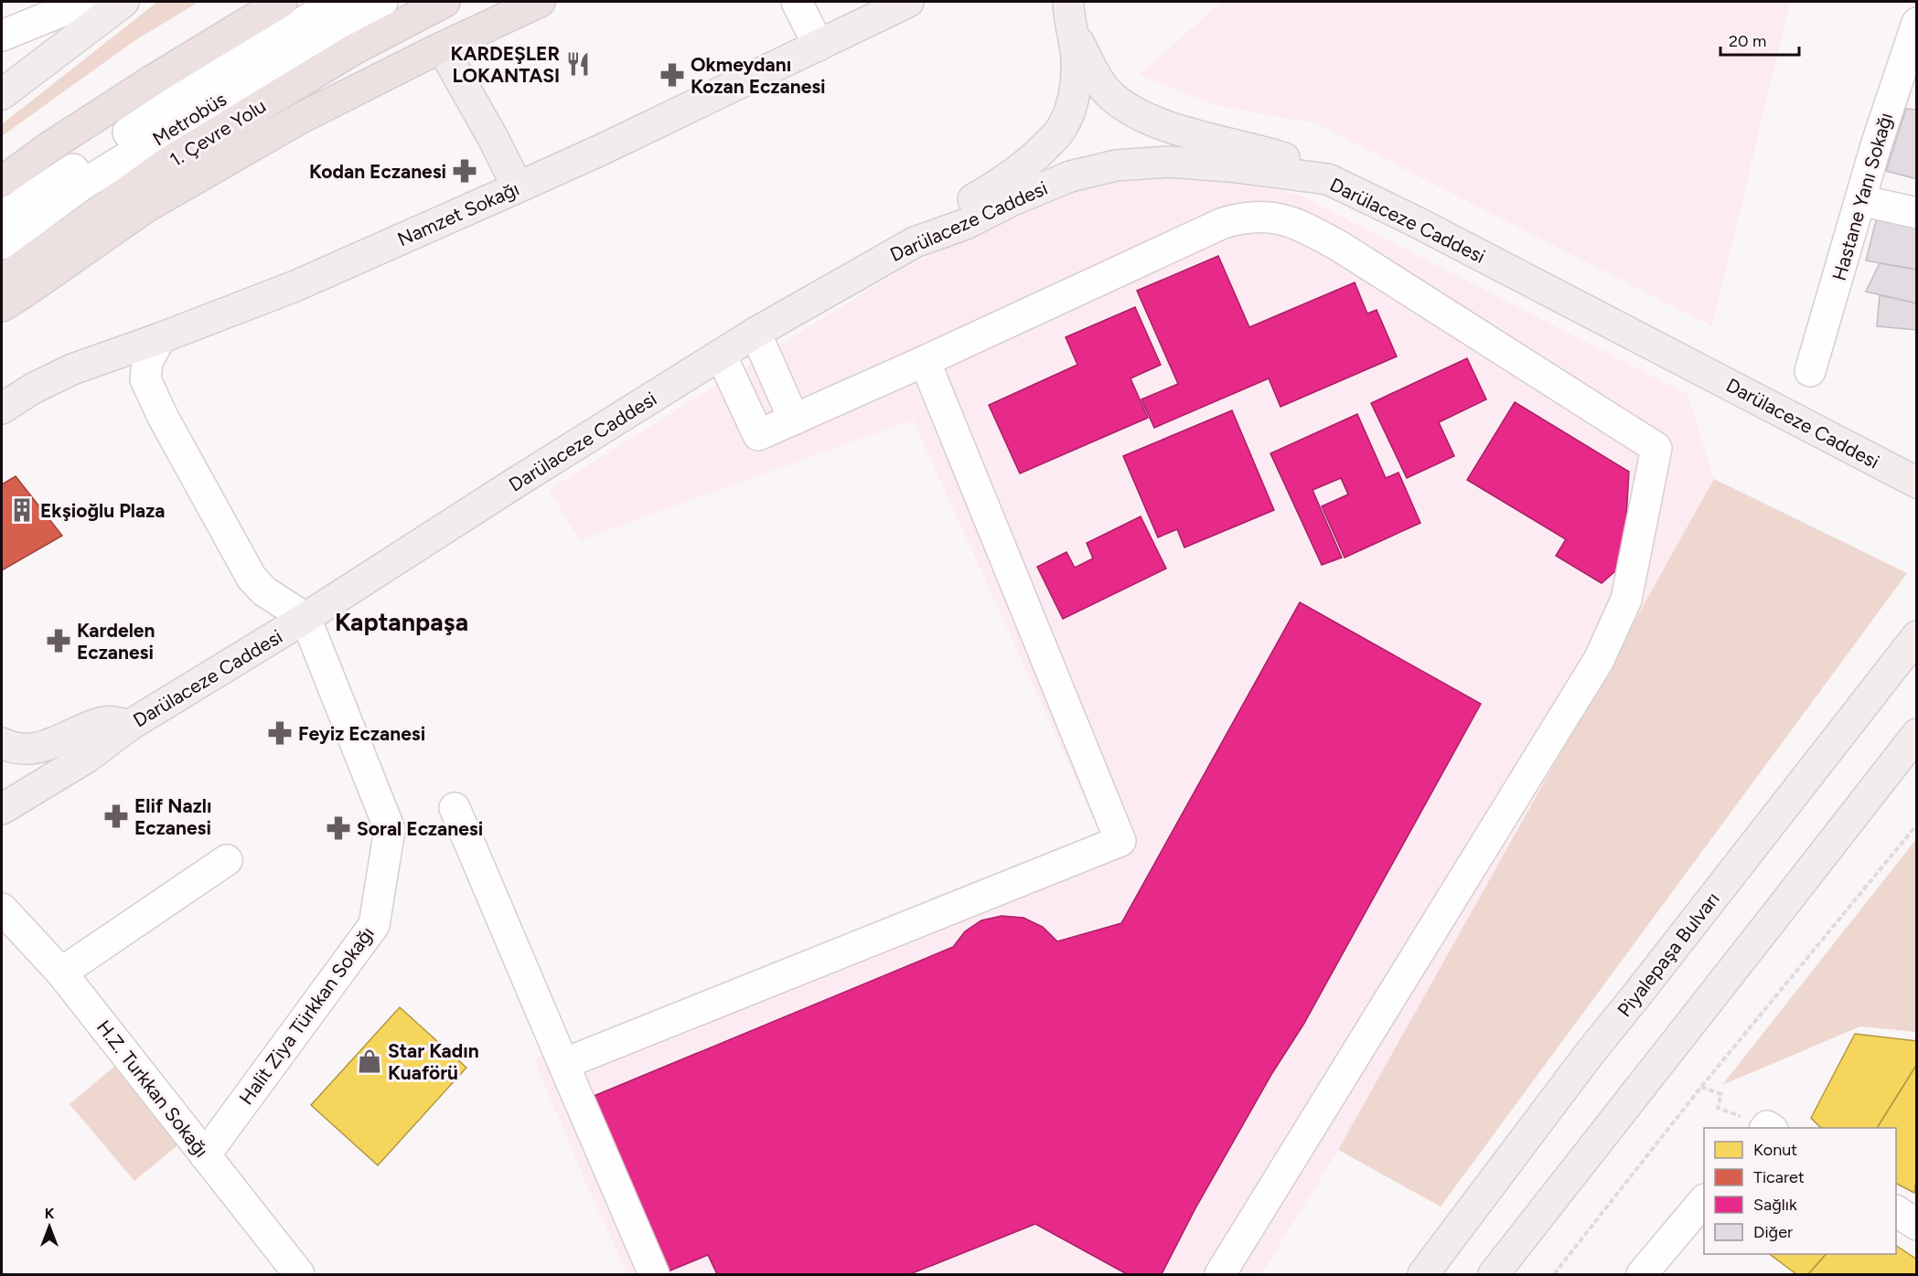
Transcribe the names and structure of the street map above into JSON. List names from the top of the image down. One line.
{"streets":{"highway":["1. Çevre Yolu"],"main road":["Namzet Sokağı","Darülaceze Caddesi","Piyalepaşa Bulvarı"],"street":["Metrobüs","Hastane Yanı Sokağı","Halit Ziya Türkkan Sokağı","H.Z. Turkkan Sokağı"]},"crossings":[["Darülaceze Caddesi","Halit Ziya Türkkan Sokağı"],["Halit Ziya Türkkan Sokağı","H.Z. Turkkan Sokağı"]],"districts":["Kaptanpaşa"],"places":{"restaurant":["KARDEŞLER LOKANTASI"],"pharmacy":["Okmeydanı Kozan Eczanesi","Kodan Eczanesi","Kardelen Eczanesi","Feyiz Eczanesi","Elif Nazlı Eczanesi","Soral Eczanesi"],"building":["Ekşioğlu Plaza"],"shop":["Star Kadın Kuaförü"]},"legend":["Konut","Ticaret","Sağlık","Diğer"],"scale_bar":"20 m","north":"top"}
